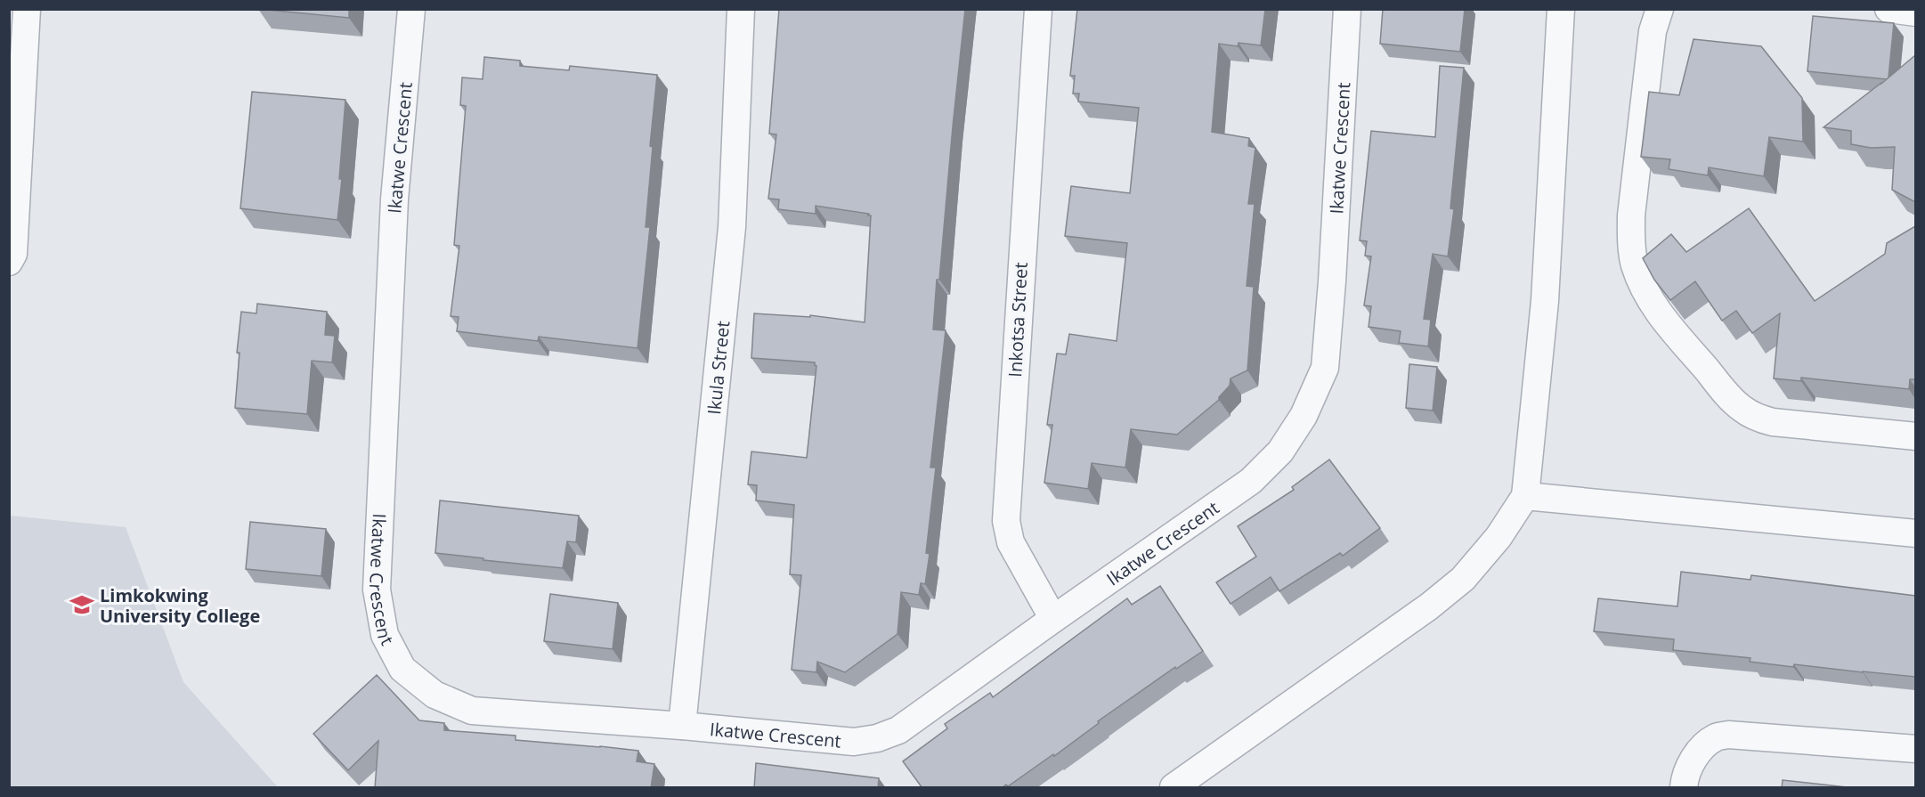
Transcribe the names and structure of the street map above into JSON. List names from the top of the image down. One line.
{"streets":{"street":["Ikatwe Crescent","Inkotsa Street","Ikula Street"]},"crossings":[["Ikatwe Crescent","Inkotsa Street"],["Ikatwe Crescent","Ikula Street"]],"places":{"school or university":["Limkokwing University College"]}}
